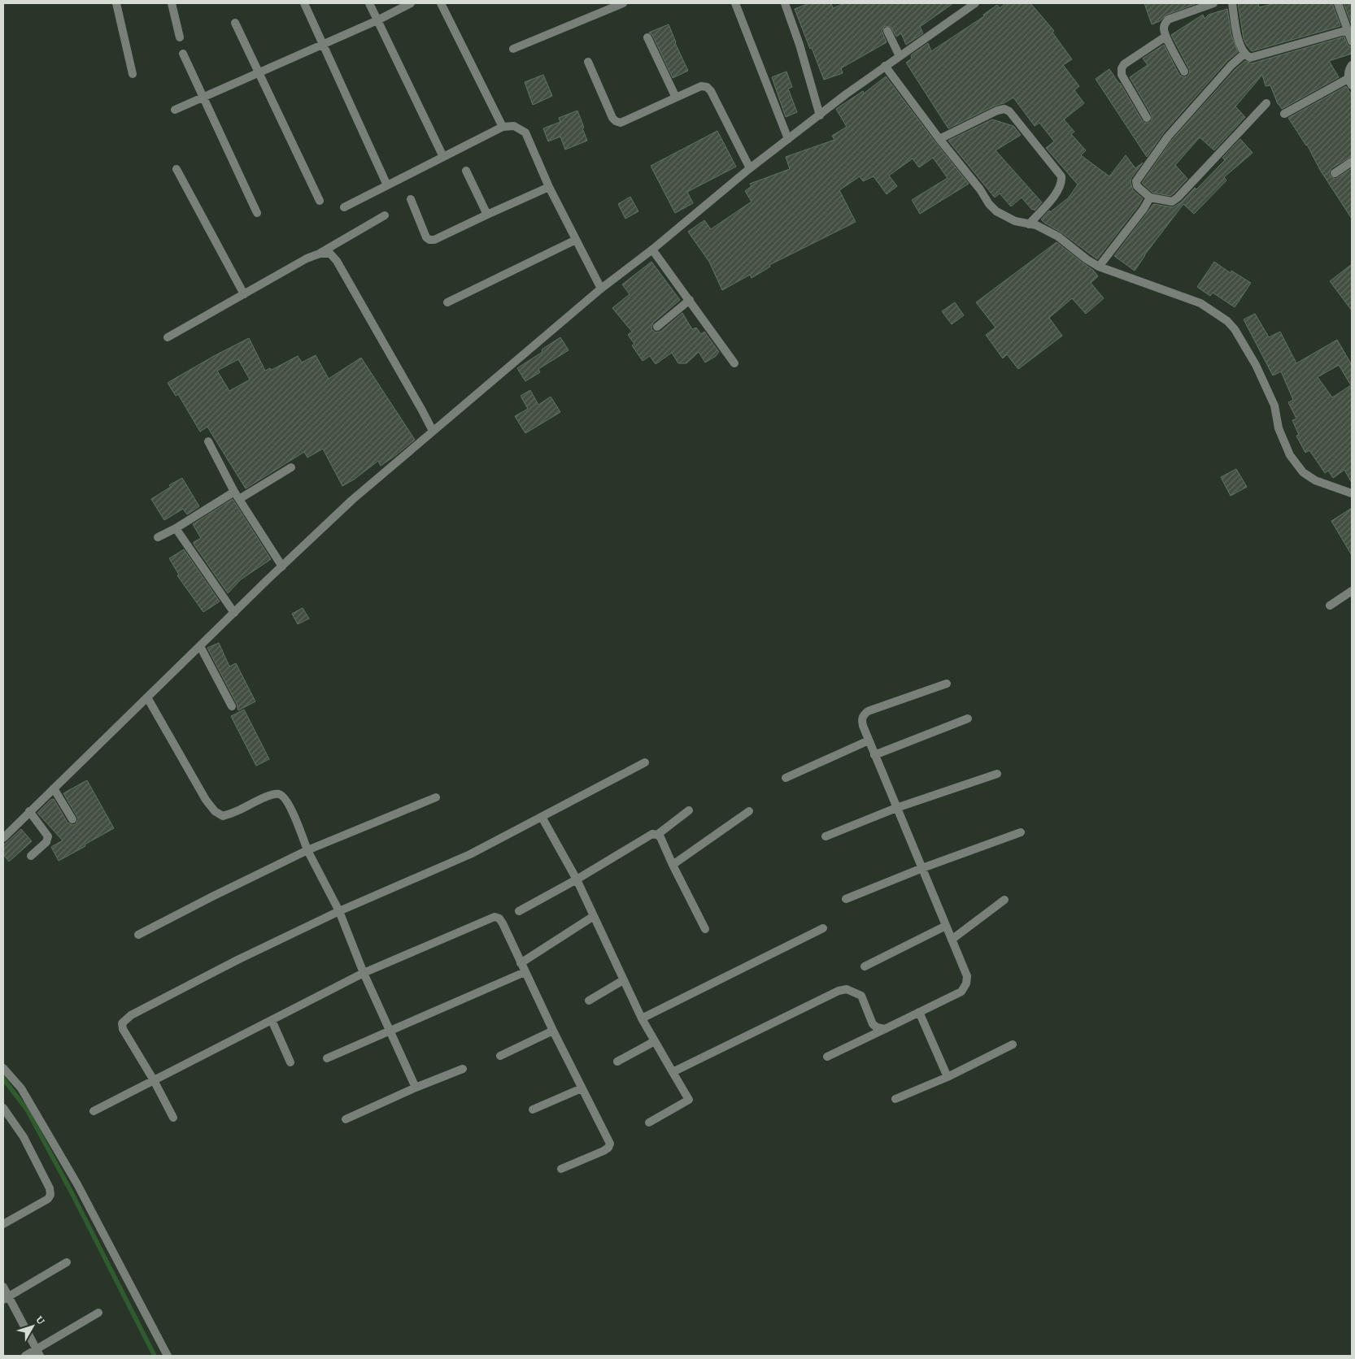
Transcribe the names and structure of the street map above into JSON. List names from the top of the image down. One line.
{"north":"top right"}
